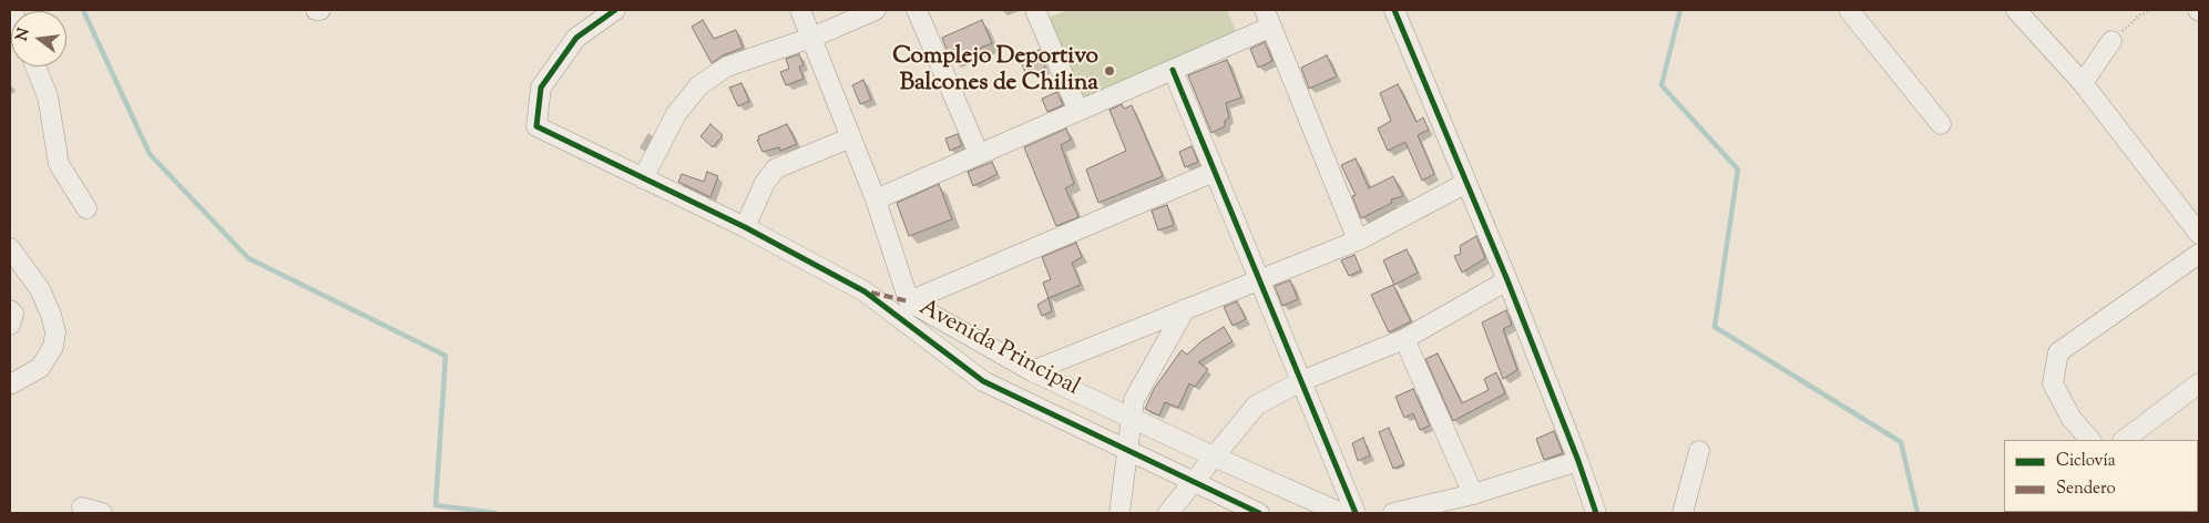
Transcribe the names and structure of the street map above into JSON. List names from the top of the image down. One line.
{"streets":{"street":["Avenida Principal"]},"places":["Complejo Deportivo Balcones de Chilina"],"legend":["Ciclovía","Sendero"],"north":"left"}
